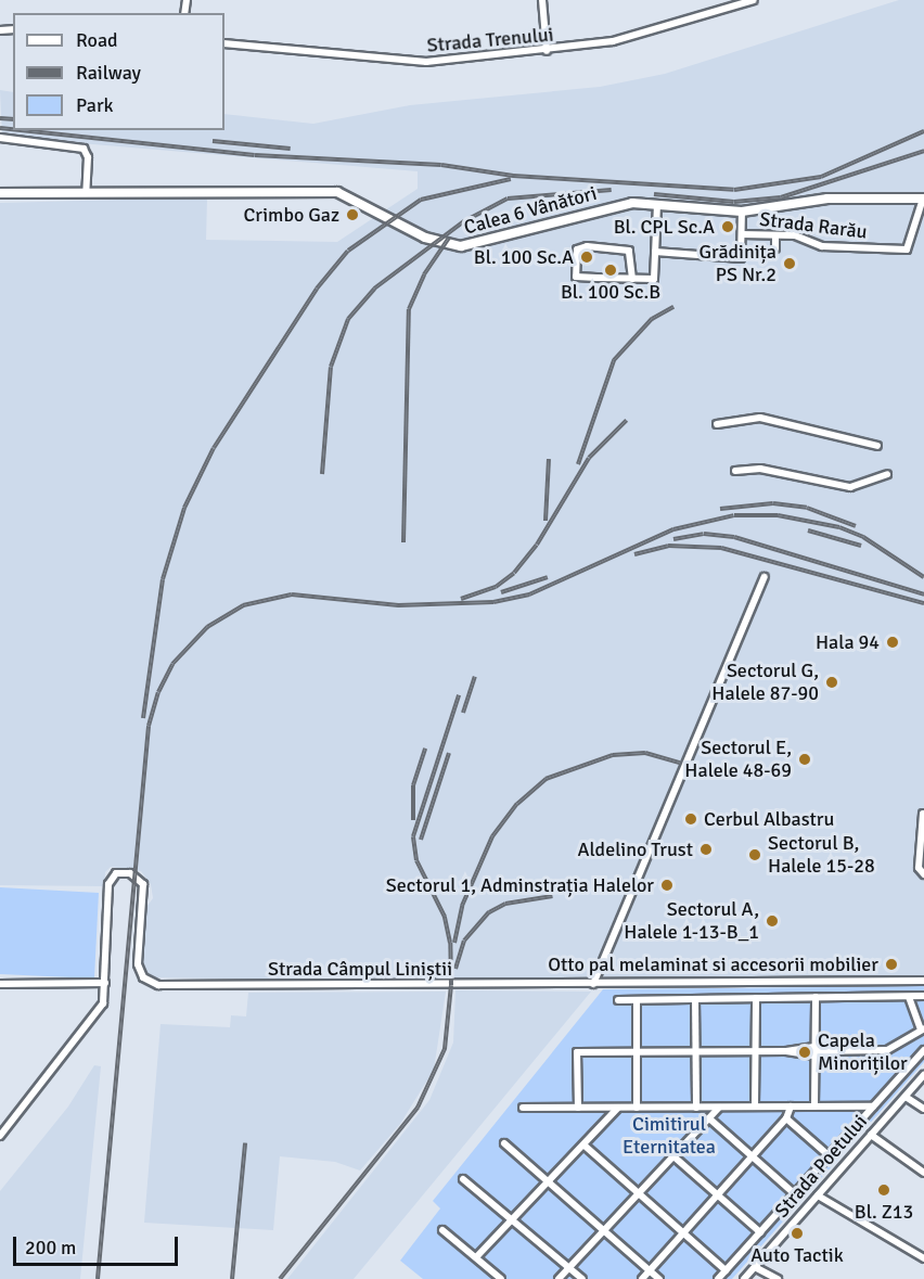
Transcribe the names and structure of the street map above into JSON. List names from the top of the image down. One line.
{"streets":{"main road":["Calea 6 Vânători"],"street":["Strada Trenului","Strada Rarău","Strada Câmpul Liniștii","Strada Poetului"]},"crossings":[["Calea 6 Vânători","Strada Rarău"]],"parks":["Cimitirul Eternitatea"],"places":["Crimbo Gaz","Bl. CPL Sc.A","Bl. 100 Sc.A","Grădinița PS Nr.2","Bl. 100 Sc.B","Hala 94","Sectorul G, Halele 87-90","Sectorul E, Halele 48-69","Cerbul Albastru","Aldelino Trust","Sectorul B, Halele 15-28","Sectorul 1, Adminstrația Halelor","Sectorul A, Halele 1-13-B_1","Otto pal melaminat si accesorii mobilier","Capela Minoriților","Bl. Z13","Auto Tactik"],"legend":["Road","Railway","Park"],"scale_bar":"200 m"}
